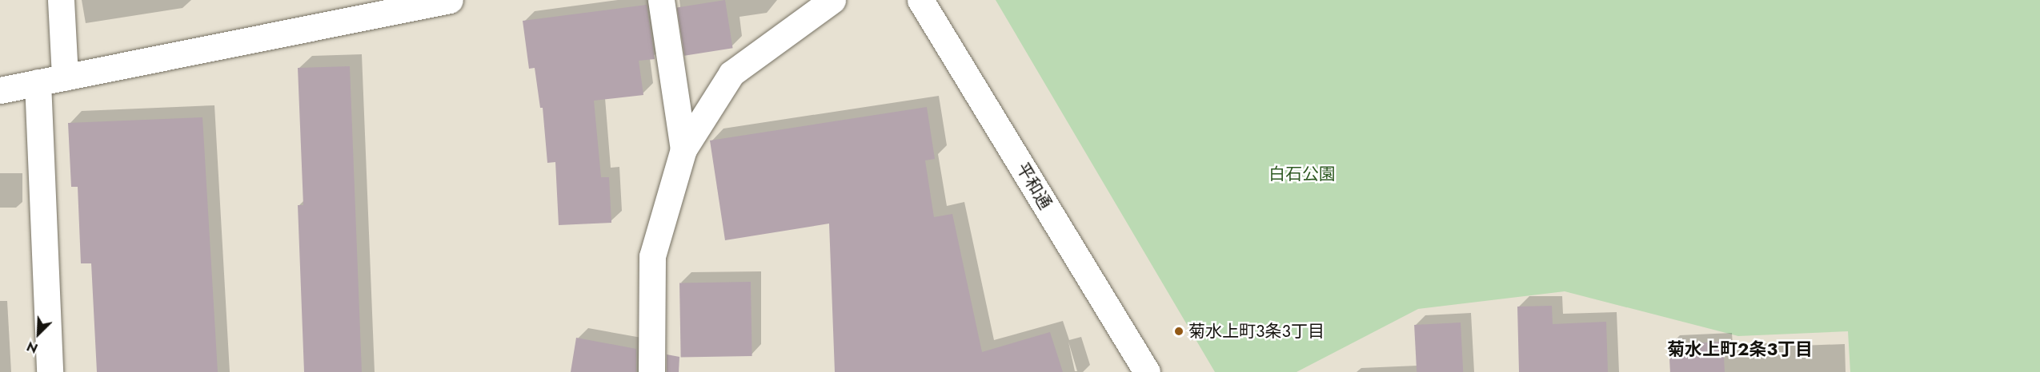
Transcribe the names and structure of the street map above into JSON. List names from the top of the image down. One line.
{"streets":{"street":["平和通"]},"districts":["菊水上町2条3丁目"],"parks":["白石公園"],"places":["菊水上町3条3丁目"],"north":"bottom left"}
